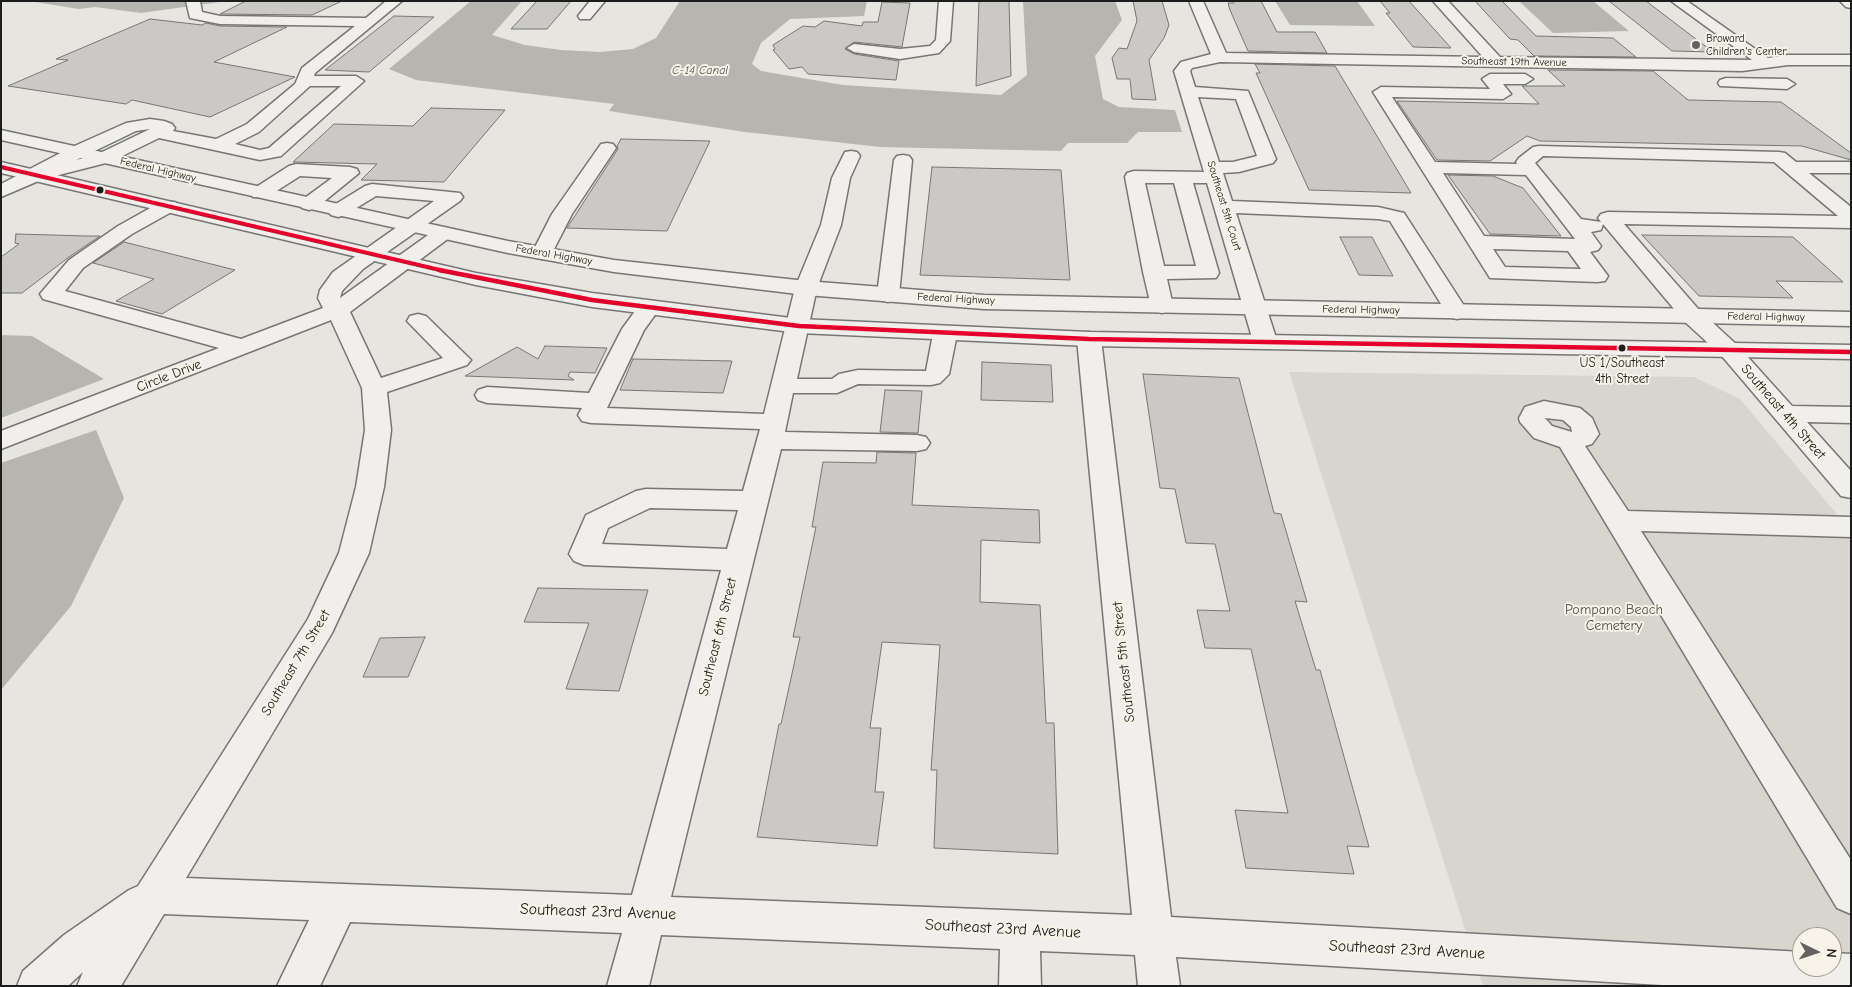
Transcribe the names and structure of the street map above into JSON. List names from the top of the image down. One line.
{"streets":{"street":["Southeast 19th Avenue","Federal Highway","Southeast 5th Court","Circle Drive","Southeast 4th Street","Southeast 6th Street","Southeast 5th Street","Southeast 7th Street","Southeast 23rd Avenue"]},"crossings":[["Southeast 19th Avenue","Southeast 5th Court"],["Federal Highway","Southeast 5th Court"],["Federal Highway","Southeast 4th Street"],["Federal Highway","Southeast 6th Street"],["Federal Highway","Southeast 7th Street"],["Circle Drive","Southeast 7th Street"],["Southeast 6th Street","Southeast 23rd Avenue"],["Southeast 5th Street","Southeast 23rd Avenue"],["Southeast 7th Street","Southeast 23rd Avenue"]],"water":["C-14 Canal"],"parks":["Pompano Beach Cemetery"],"places":["Broward Children's Center","US 1/Southeast 4th Street"],"north":"right"}
